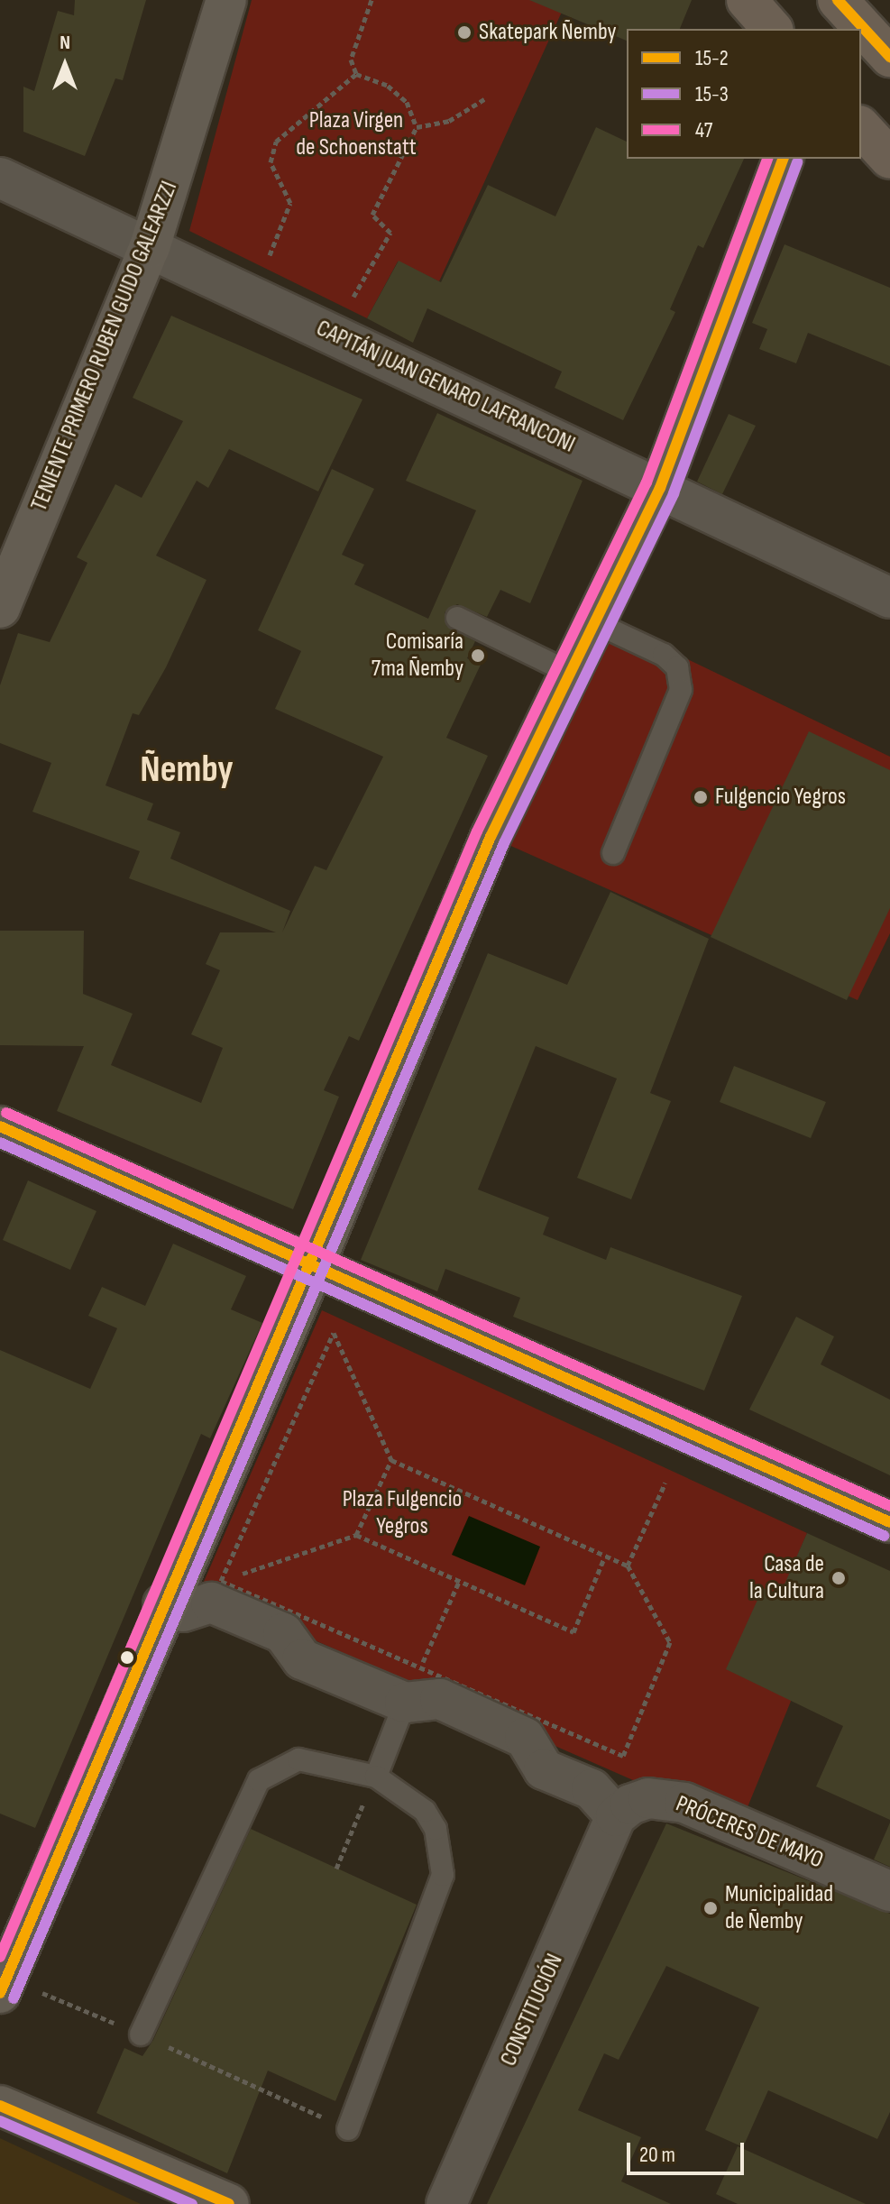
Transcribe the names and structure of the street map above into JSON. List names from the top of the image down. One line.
{"streets":{"street":["TENIENTE PRIMERO RUBEN GUIDO GALEARZZI","CAPITÁN JUAN GENARO LAFRANCONI","PRÓCERES DE MAYO","CONSTITUCIÓN"]},"crossings":[["TENIENTE PRIMERO RUBEN GUIDO GALEARZZI","CAPITÁN JUAN GENARO LAFRANCONI"],["PRÓCERES DE MAYO","CONSTITUCIÓN"]],"districts":["Ñemby"],"parks":["Plaza Virgen de Schoenstatt","Plaza Fulgencio Yegros"],"places":["Skatepark Ñemby","Comisaría 7ma Ñemby","Fulgencio Yegros","Casa de la Cultura","Municipalidad de Ñemby"],"lines":["transit line 15-2","transit line 47","transit line 15-3"],"legend":["15-2","15-3","47"],"scale_bar":"20 m","north":"top"}
